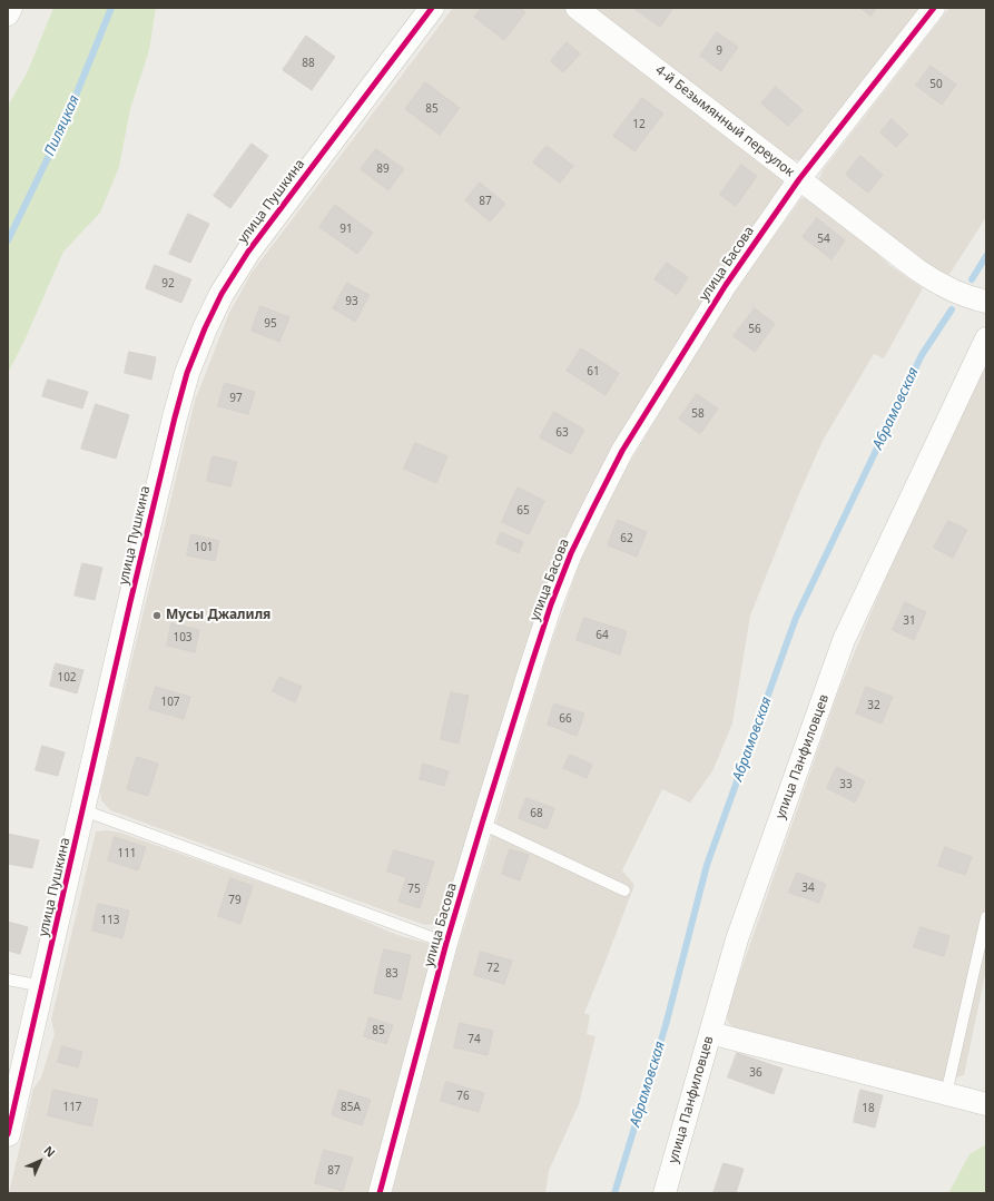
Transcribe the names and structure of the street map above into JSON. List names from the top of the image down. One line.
{"streets":{"street":["4-й Безымянный переулок","улица Пушкина","улица Басова","улица Панфиловцев"]},"crossings":[["4-й Безымянный переулок","улица Басова"]],"water":["Пиляцкая","Абрамовская"],"places":["Мусы Джалиля"],"house_numbers":["9","88","50","85","12","89","87","91","54","92","93","95","56","61","97","58","63","65","62","101","31","64","103","102","107","32","66","33","68","111","34","75","79","113","72","83","85","74","36","76","117","85А","18","87"],"north":"top right"}
